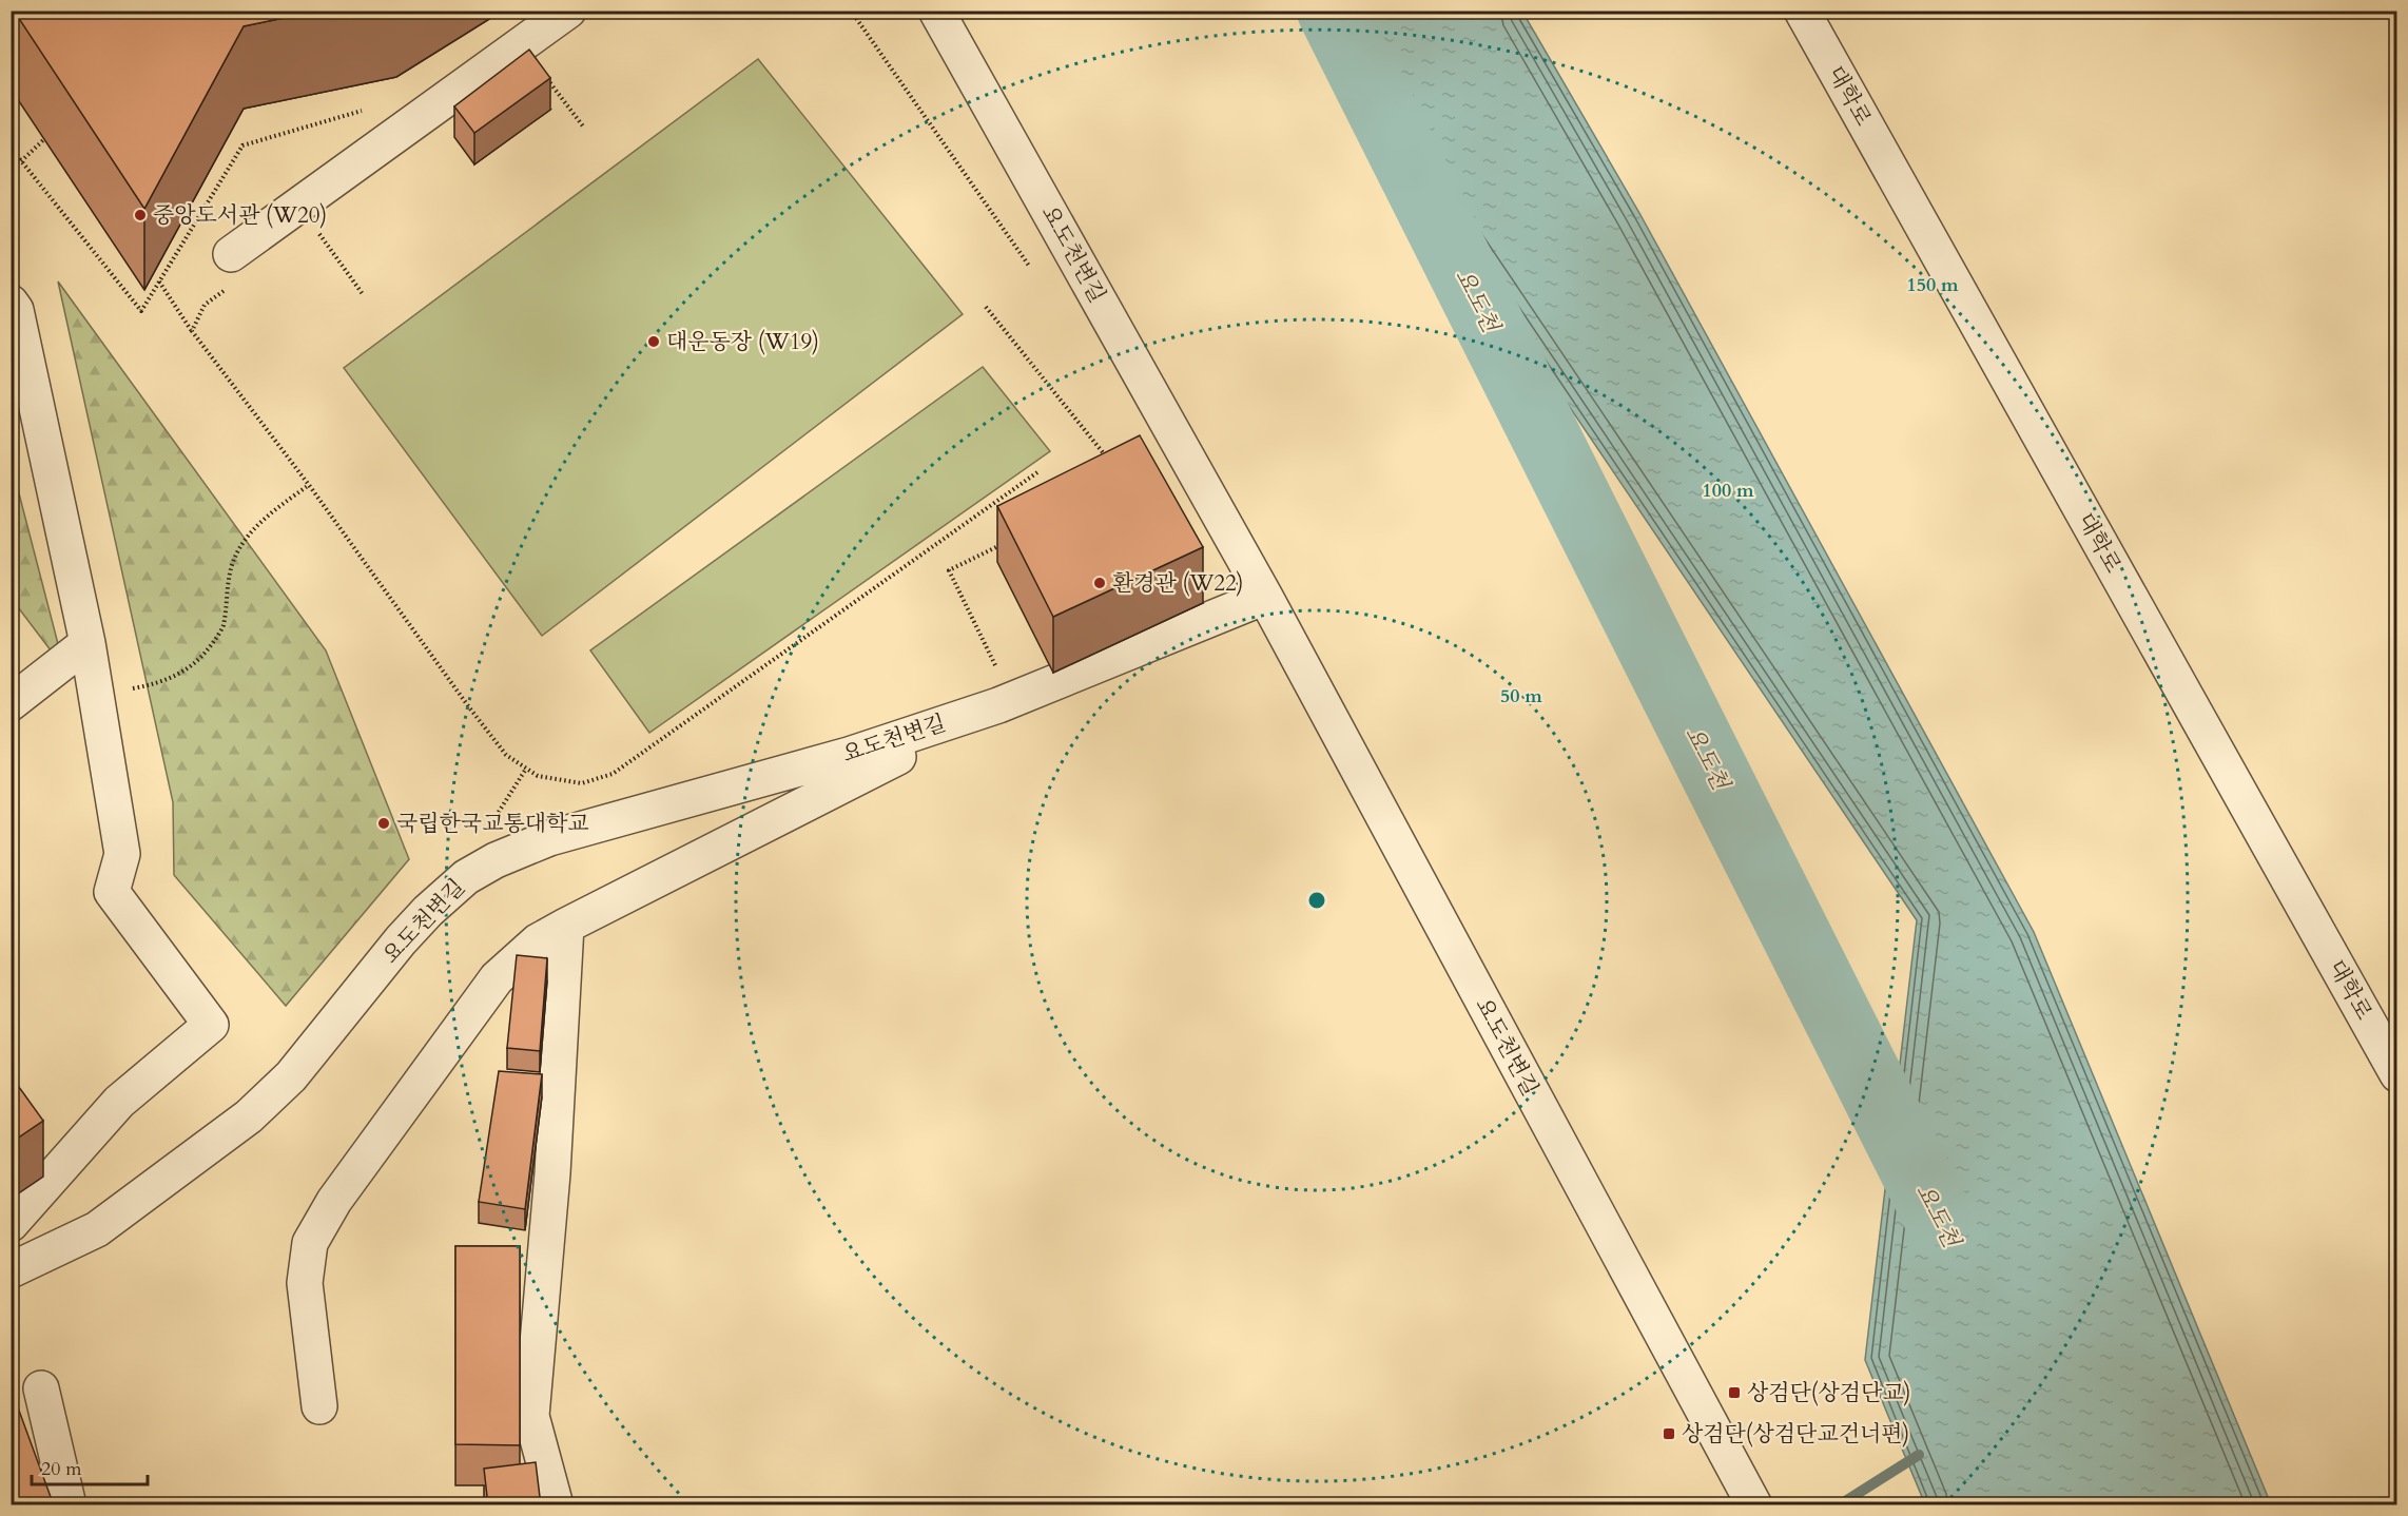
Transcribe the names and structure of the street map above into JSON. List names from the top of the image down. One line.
{"streets":{"street":["대학로","요도천변길"]},"water":["요도천"],"places":{"other":["중앙도서관 (W20)","대운동장 (W19)","환경관 (W22)","국립한국교통대학교"],"transit":["상검단(상검단교)","상검단(상검단교건너편)"]},"scale_bar":"20 m","rings":["150 m","100 m","50 m"]}
